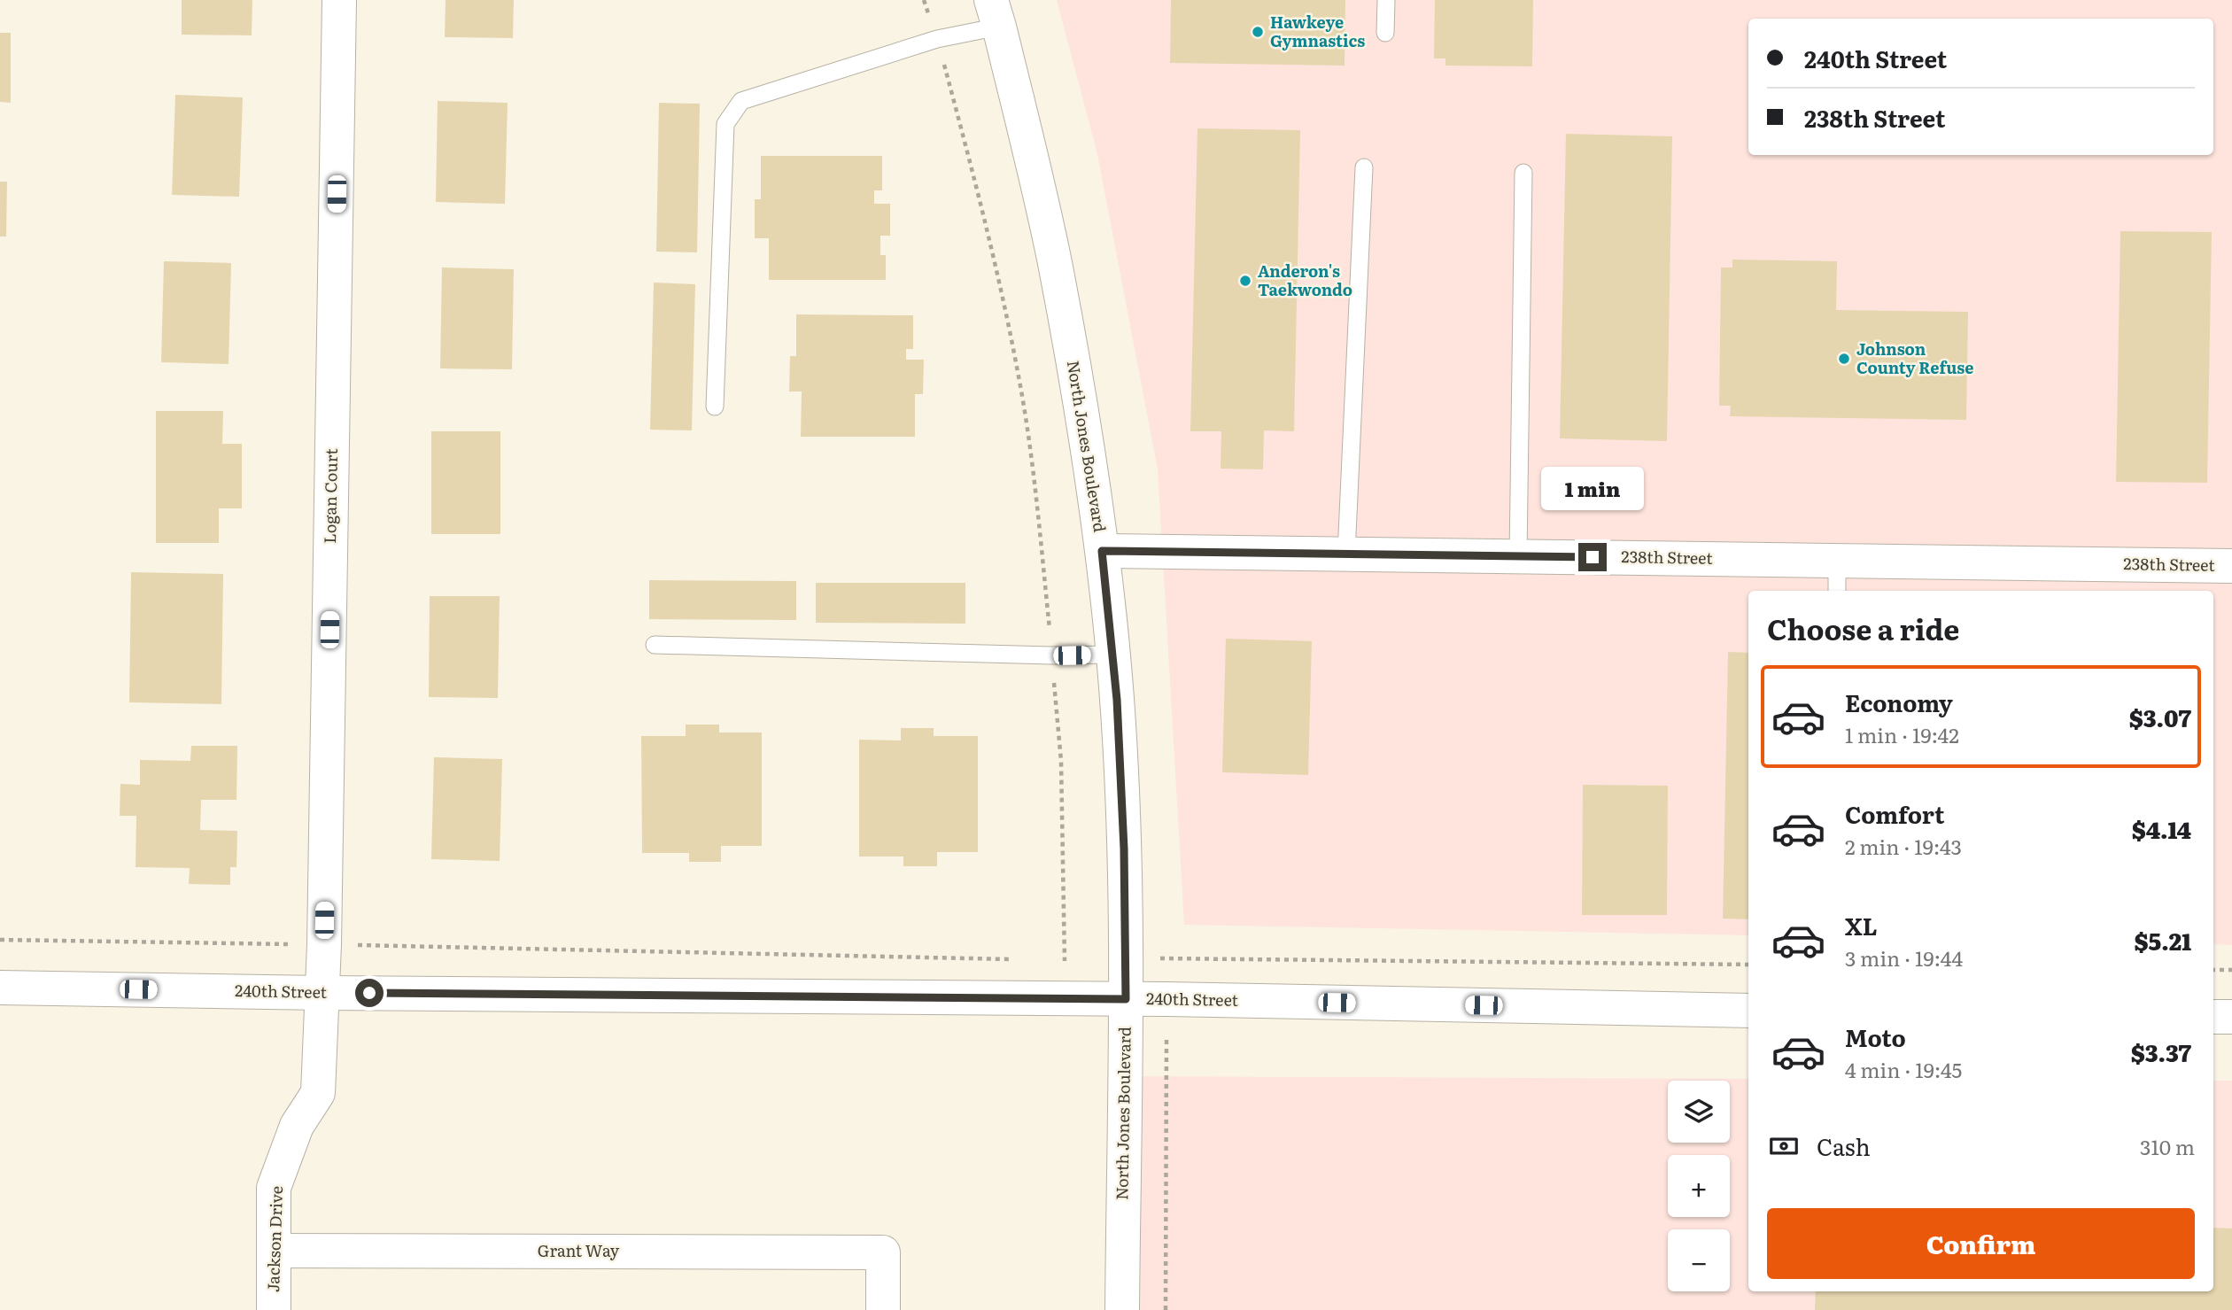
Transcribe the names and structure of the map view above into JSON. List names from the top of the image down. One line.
{"streets":{"street":["North Jones Boulevard","Logan Court","238th Street","240th Street","Jackson Drive","Grant Way"]},"crossings":[["North Jones Boulevard","238th Street"],["North Jones Boulevard","240th Street"],["Logan Court","240th Street"],["Logan Court","Jackson Drive"],["240th Street","Jackson Drive"],["Jackson Drive","Grant Way"]],"places":["Hawkeye Gymnastics","Anderon's Taekwondo","Johnson County Refuse"],"page":{"banner":["240th Street","238th Street"],"bubble":"1 min","heading":"Choose a ride","list":[{"name":"Economy","note":"1 min · 19:42","value":"$3.07"},{"name":"Comfort","note":"2 min · 19:43","value":"$4.14"},{"name":"XL","note":"3 min · 19:44","value":"$5.21"},{"name":"Moto","note":"4 min · 19:45","value":"$3.37"}],"map_buttons":["+","−"],"pay":["Cash","310 m"],"buttons":"Confirm"}}
